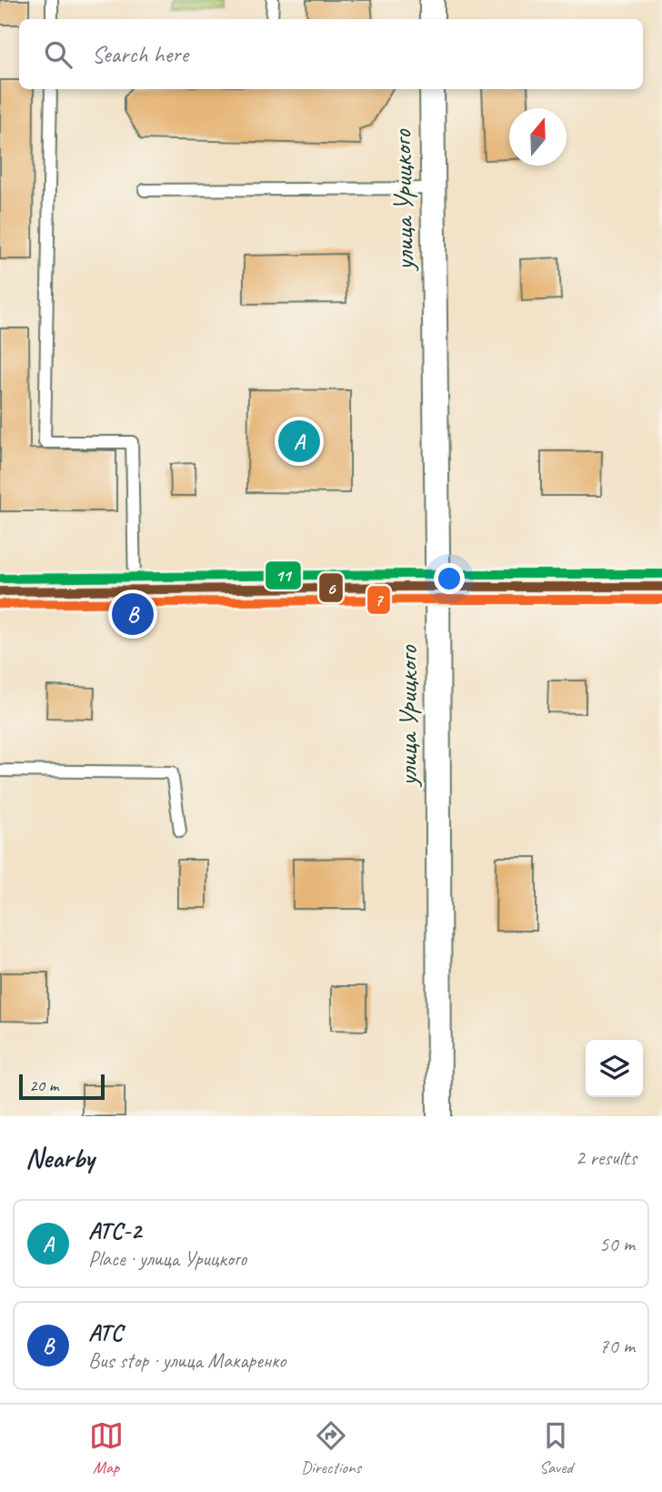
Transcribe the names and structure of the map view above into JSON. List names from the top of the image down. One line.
{"streets":{"street":["улица Урицкого"]},"lines":["transit line 11","transit line 6","transit line 7"],"scale_bar":"20 m","north":"top","page":{"search":"Search here","pins":["A","B"],"scale":"20 m","heading":["Nearby","2 results"],"list":[{"mark":"A","name":"АТС-2","note":"Place · улица Урицкого","value":"50 m"},{"mark":"B","name":"АТС","note":"Bus stop · улица Макаренко","value":"70 m"}],"nav":["Map","Directions","Saved"]}}
